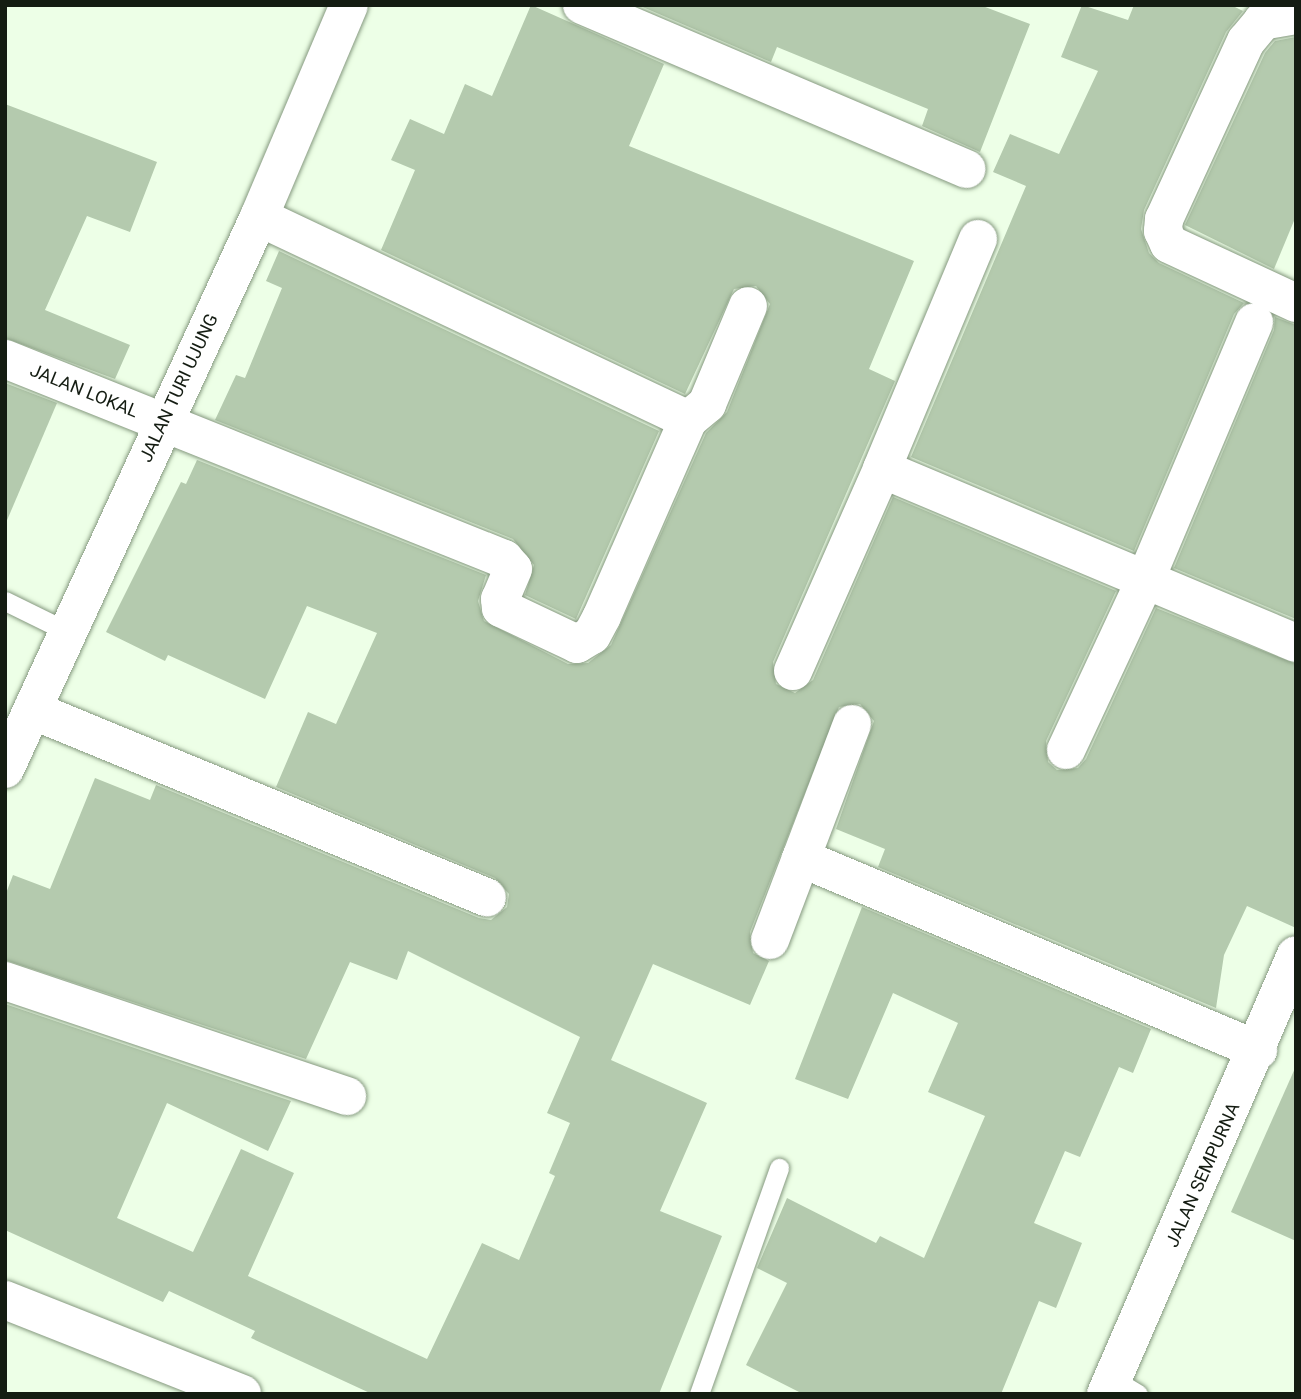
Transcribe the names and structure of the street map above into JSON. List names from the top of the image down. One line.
{"streets":{"street":["JALAN TURI UJUNG","JALAN LOKAL","JALAN SEMPURNA"]},"crossings":[["JALAN TURI UJUNG","JALAN LOKAL"]]}
